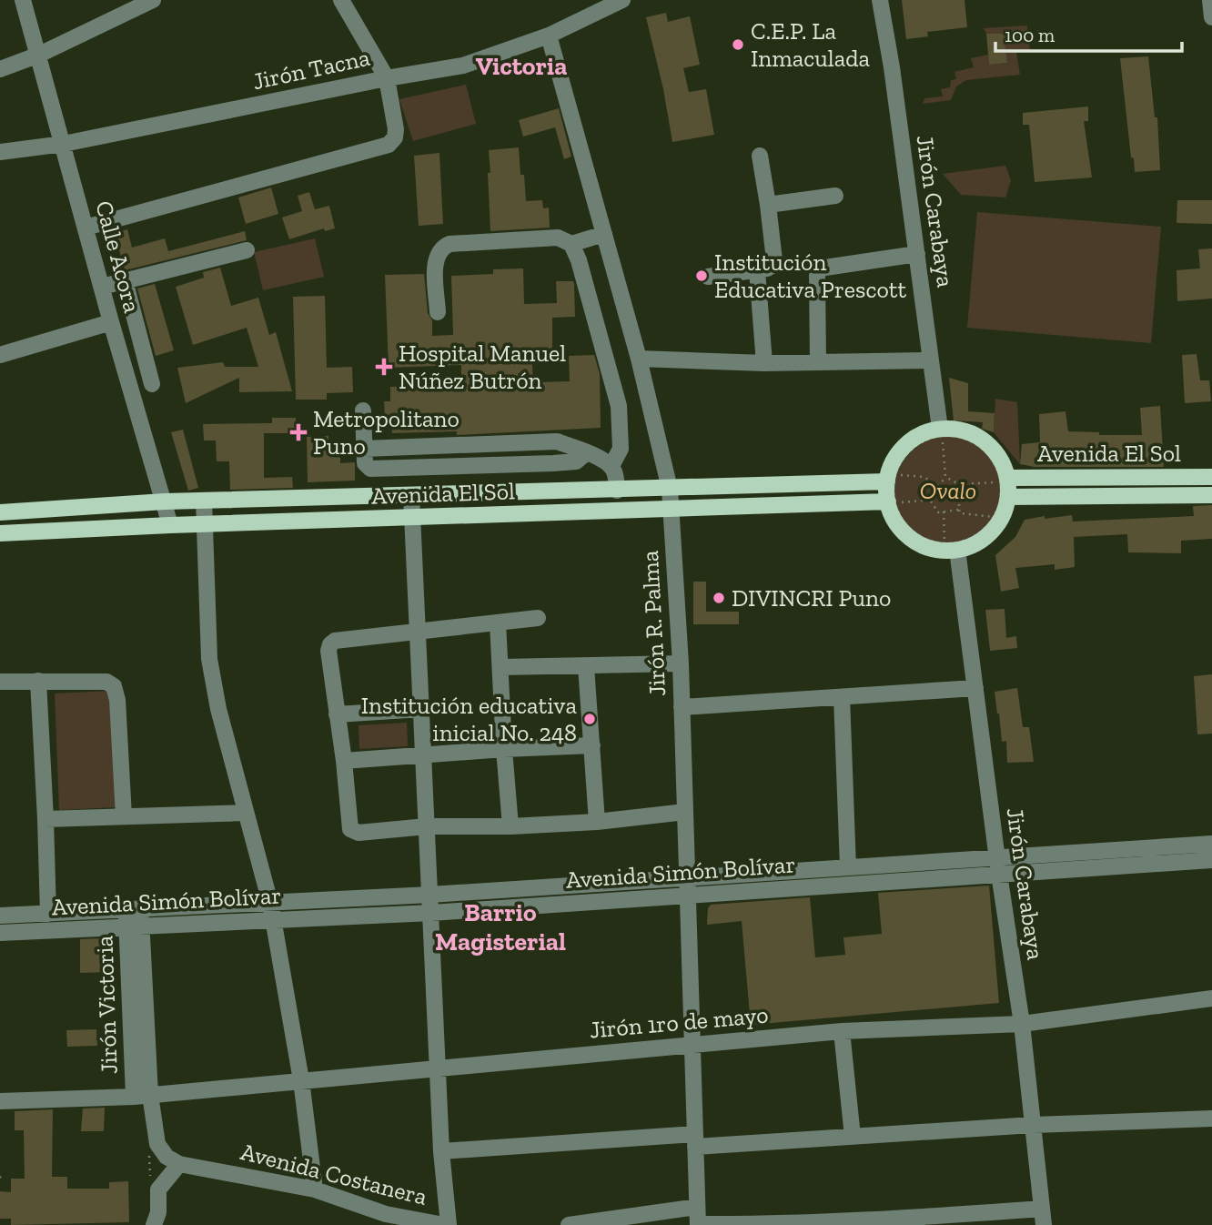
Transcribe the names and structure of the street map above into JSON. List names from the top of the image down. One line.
{"streets":{"main road":["Avenida El Sol"],"street":["Jirón Tacna","Jirón Carabaya","Calle Acora","Jirón R. Palma","Avenida Simón Bolívar","Jirón Victoria","Jirón 1ro de mayo","Avenida Costanera"]},"crossings":[["Jirón Tacna","Calle Acora"],["Jirón Tacna","Jirón R. Palma"],["Jirón Carabaya","Avenida Simón Bolívar"],["Jirón Carabaya","Jirón 1ro de mayo"],["Calle Acora","Avenida El Sol"],["Avenida El Sol","Jirón R. Palma"],["Jirón R. Palma","Avenida Simón Bolívar"],["Jirón R. Palma","Jirón 1ro de mayo"],["Avenida Simón Bolívar","Jirón Victoria"],["Jirón Victoria","Jirón 1ro de mayo"]],"districts":["Victoria","Barrio Magisterial"],"parks":["Ovalo"],"places":{"other":["C.E.P. La Inmaculada","Institución Educativa Prescott","DIVINCRI Puno","Institución educativa inicial No. 248"],"health":["Hospital Manuel Núñez Butrón","Metropolitano Puno"]},"scale_bar":"100 m"}
